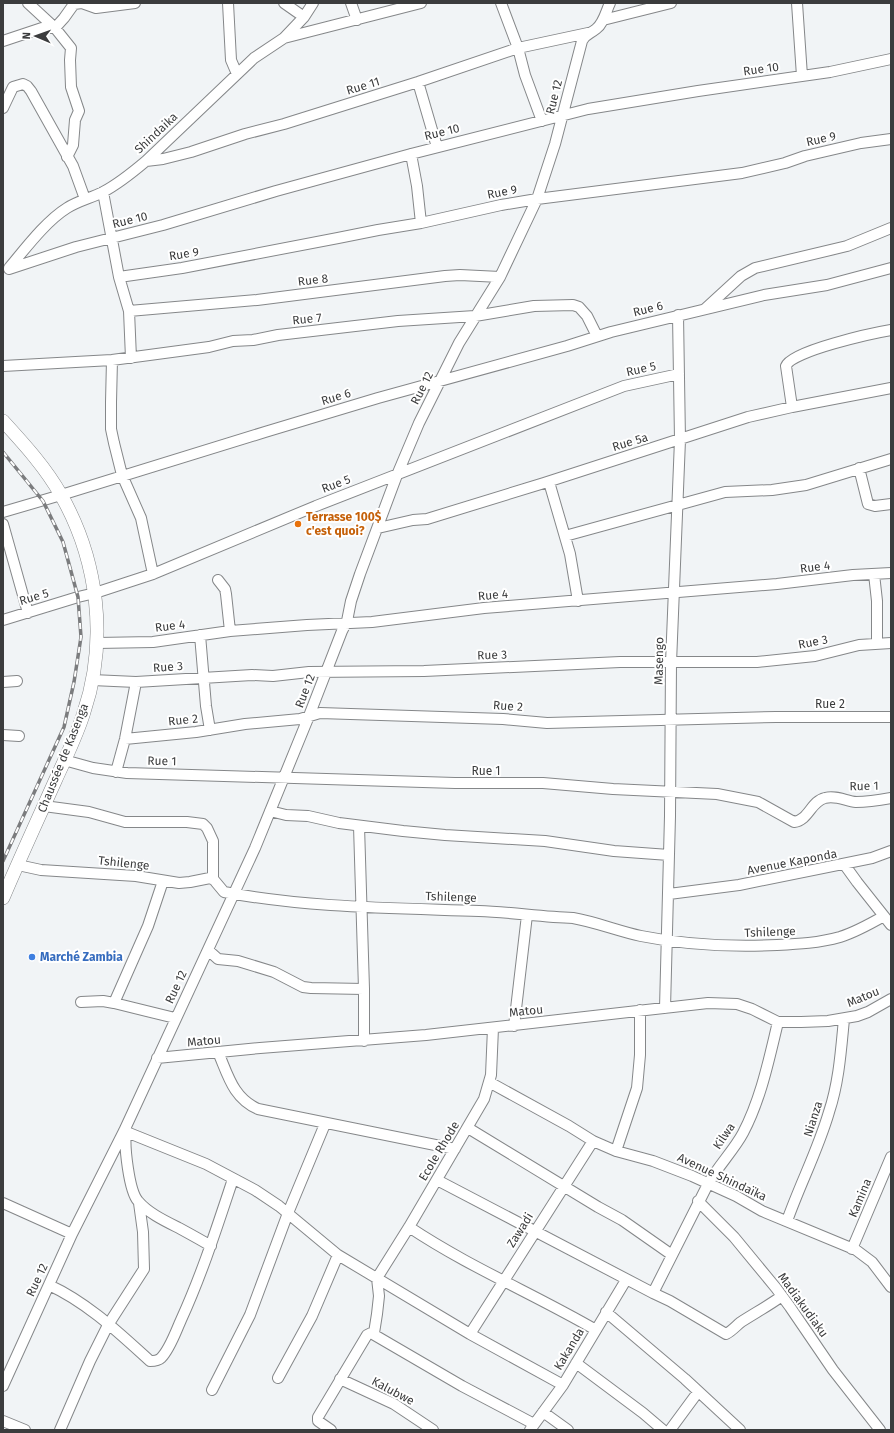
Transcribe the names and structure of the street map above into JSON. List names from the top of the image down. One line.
{"streets":{"main road":["Chaussée de Kasenga"],"street":["Rue 10","Rue 11","Rue 12","Shindaika","Rue 9","Rue 8","Rue 6","Rue 7","Rue 5","Rue 5a","Rue 4","Rue 3","Masengo","Rue 2","Rue 1","Avenue Kaponda","Tshilenge","Matou","Nianza","Kilwa","Ecole Rhode","Avenue Shindaïka","Kamina","Zawadi","Madiakudiaku","Kakanda","Kalubwe"]},"crossings":[["Rue 10","Rue 12"],["Rue 10","Shindaika"],["Rue 11","Rue 12"],["Rue 11","Shindaika"],["Rue 12","Rue 9"],["Rue 12","Rue 8"],["Rue 12","Rue 6"],["Rue 12","Rue 7"],["Rue 12","Rue 5"],["Rue 12","Rue 5a"],["Rue 12","Rue 4"],["Rue 12","Rue 3"],["Rue 12","Rue 2"],["Rue 12","Rue 1"],["Rue 12","Tshilenge"],["Rue 12","Matou"],["Rue 6","Rue 7"],["Rue 6","Masengo"],["Rue 6","Chaussée de Kasenga"],["Rue 5","Masengo"],["Rue 5","Chaussée de Kasenga"],["Rue 5a","Masengo"],["Rue 4","Masengo"],["Rue 4","Chaussée de Kasenga"],["Rue 3","Masengo"],["Rue 3","Chaussée de Kasenga"],["Masengo","Rue 2"],["Masengo","Rue 1"],["Masengo","Avenue Kaponda"],["Masengo","Tshilenge"],["Masengo","Matou"],["Chaussée de Kasenga","Rue 1"],["Chaussée de Kasenga","Tshilenge"],["Avenue Kaponda","Tshilenge"],["Matou","Nianza"],["Matou","Kilwa"],["Matou","Ecole Rhode"],["Nianza","Avenue Shindaïka"],["Kilwa","Avenue Shindaïka"],["Kilwa","Madiakudiaku"],["Ecole Rhode","Avenue Shindaïka"],["Avenue Shindaïka","Kamina"],["Avenue Shindaïka","Zawadi"]],"places":["Terrasse 100$ c'est quoi?","Marché Zambia"],"north":"left"}
